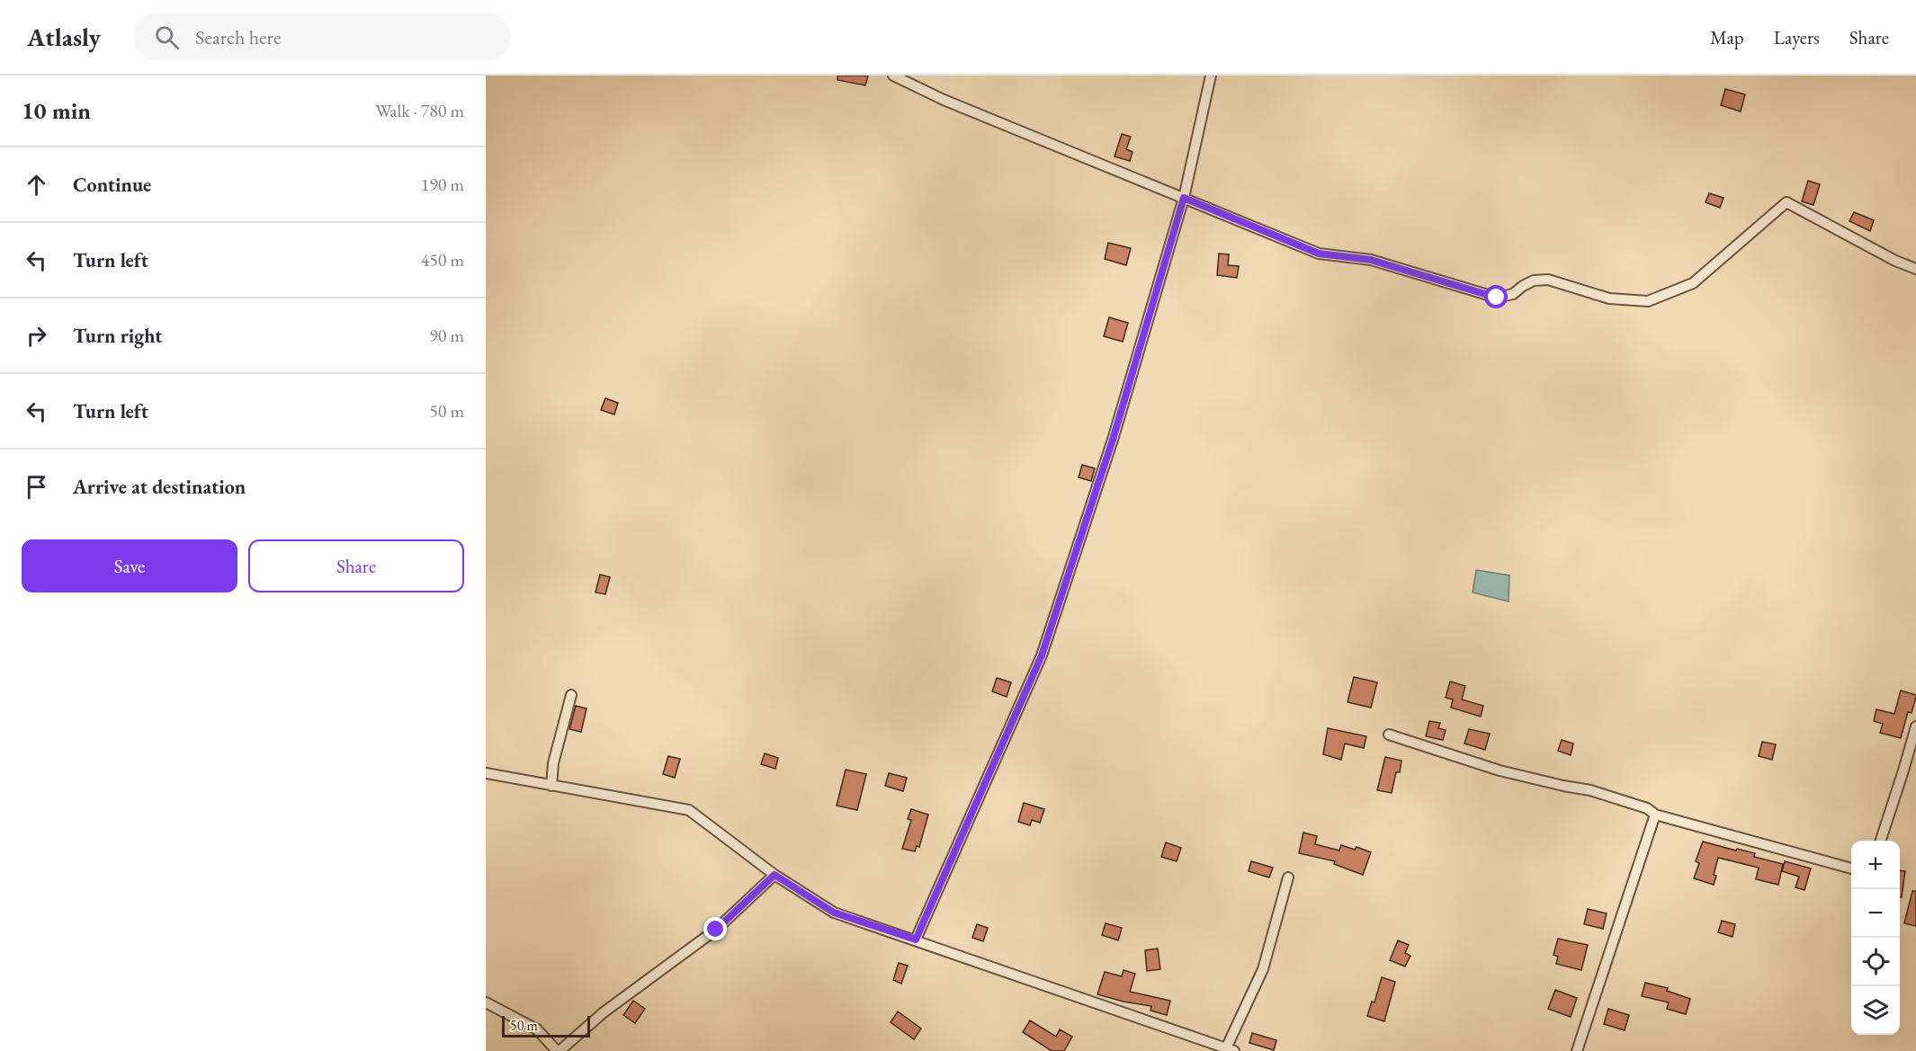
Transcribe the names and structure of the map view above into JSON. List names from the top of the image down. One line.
{"scale_bar":"50 m","page":{"header":"Atlasly","search":"Search here","nav":["Map","Layers","Share"],"heading":["10 min","Walk · 780 m"],"list":[["Continue","190 m"],["Turn left","450 m"],["Turn right","90 m"],["Turn left","50 m"],"Arrive at destination"],"buttons":["Save","Share"],"map_buttons":["+","−"],"scale":"50 m"}}
